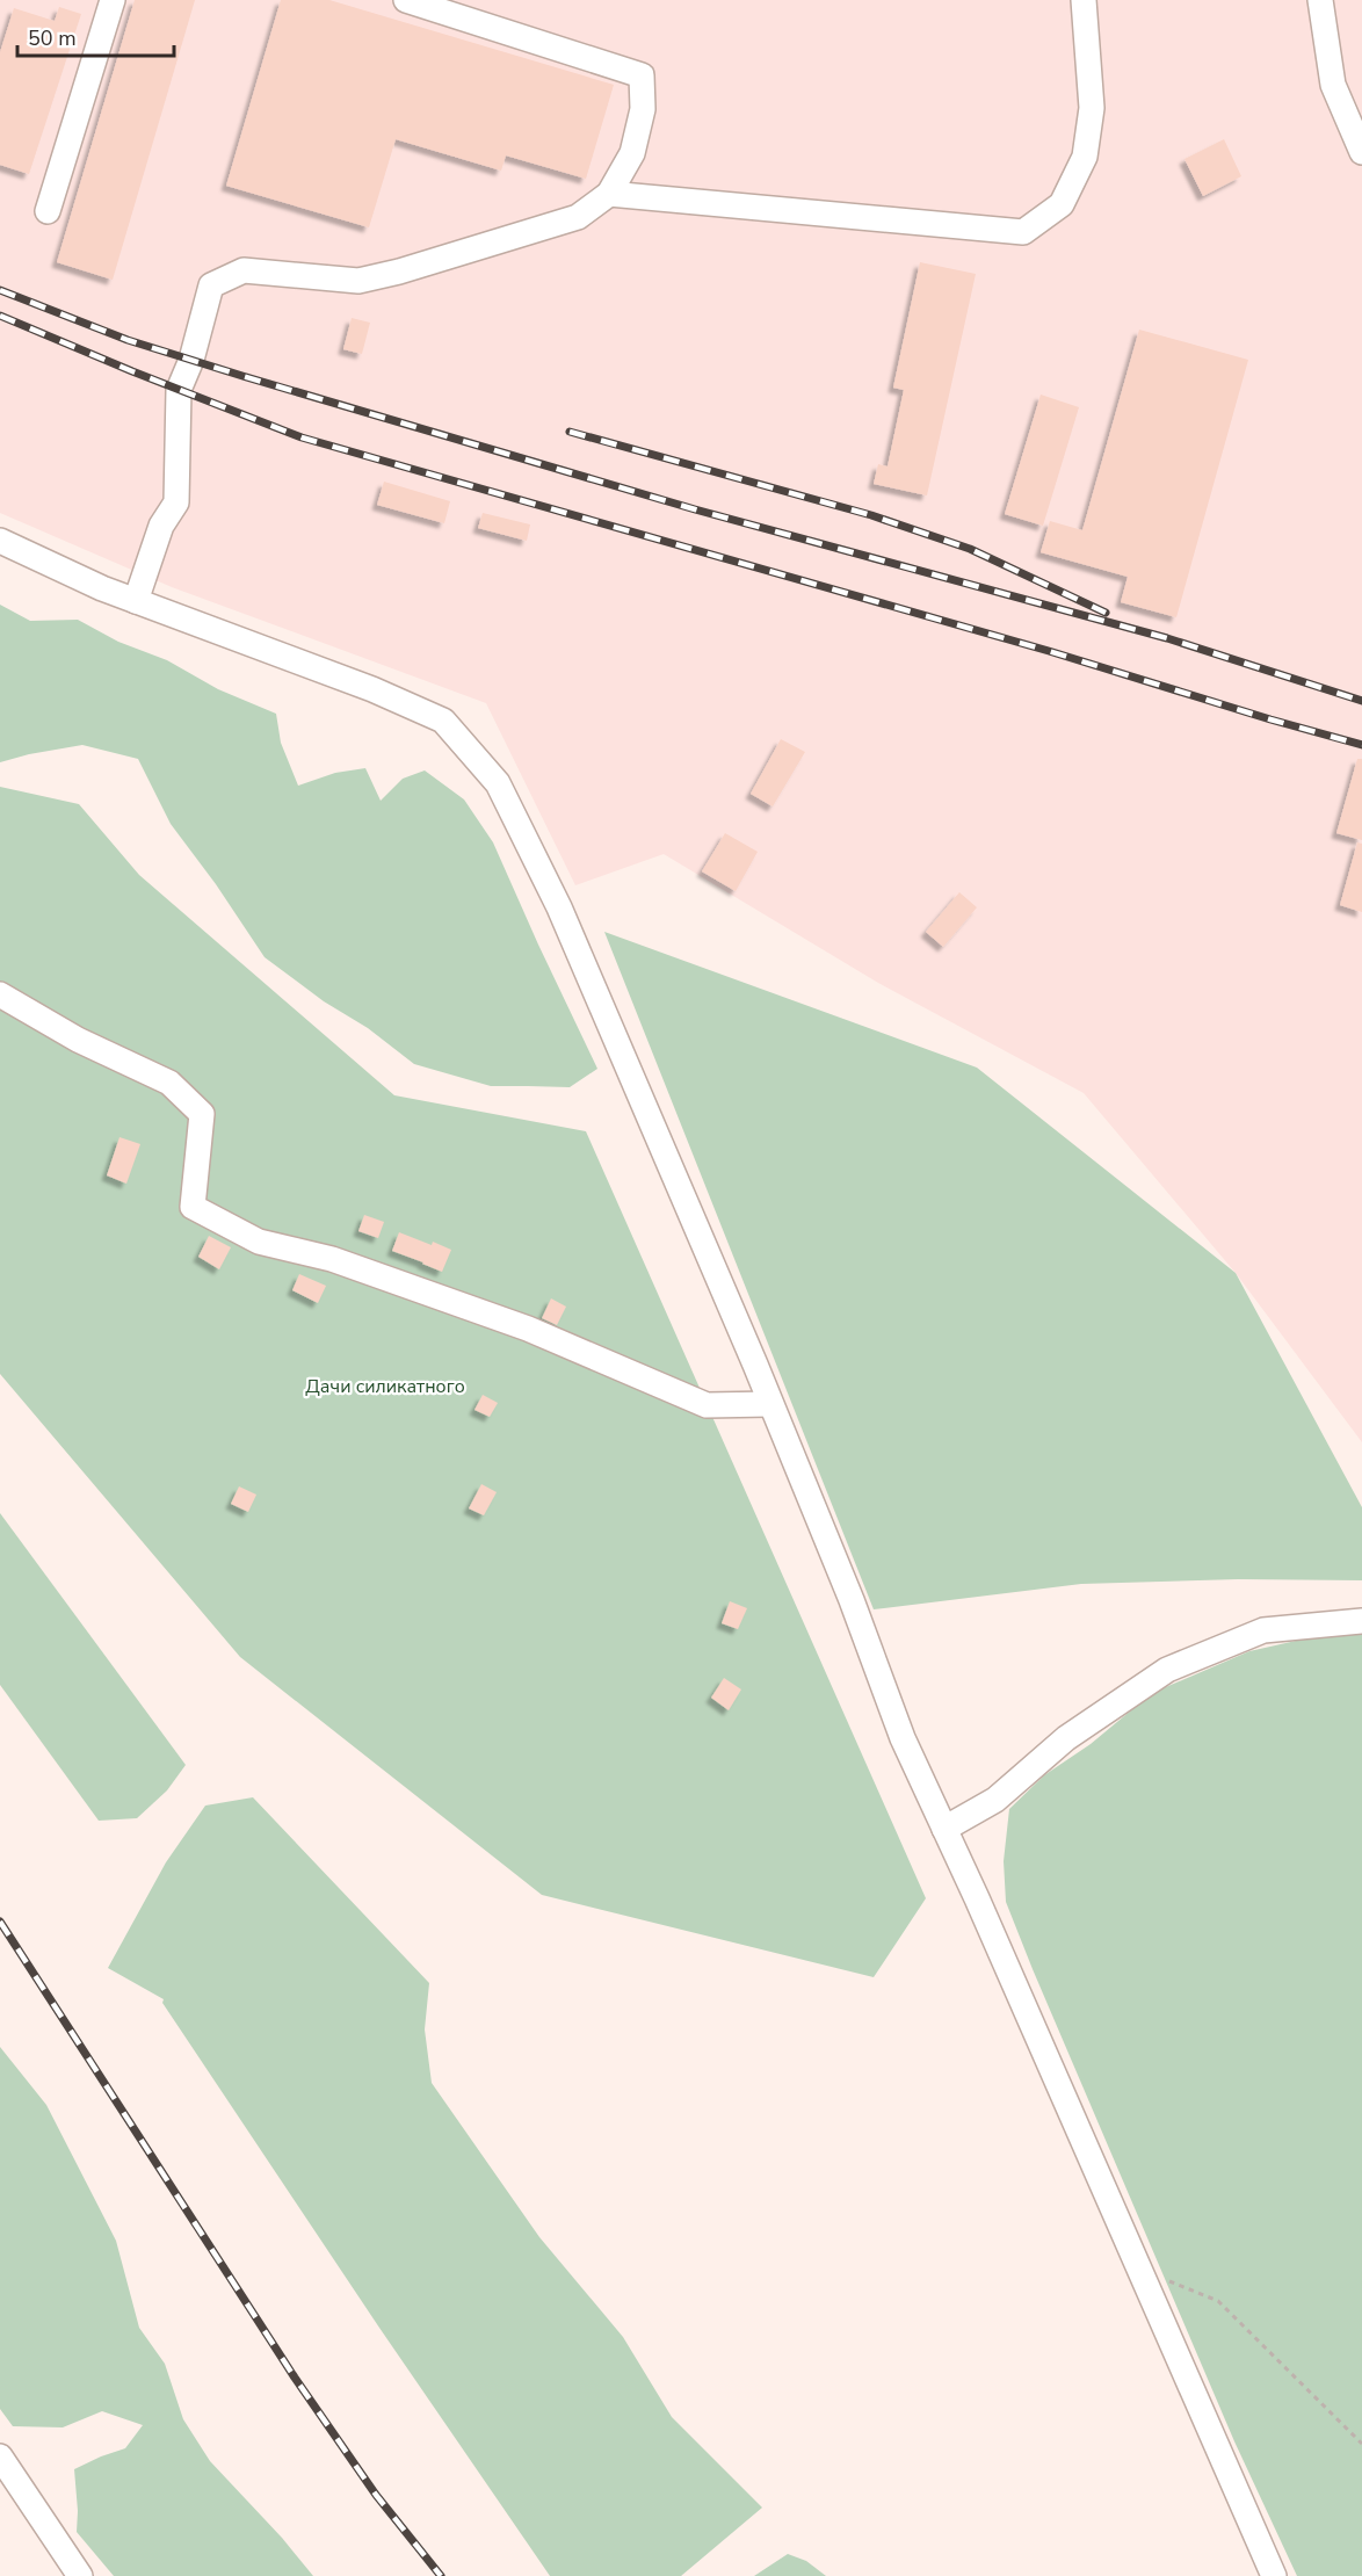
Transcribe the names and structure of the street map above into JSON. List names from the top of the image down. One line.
{"parks":["Дачи силикатного"],"scale_bar":"50 m"}
